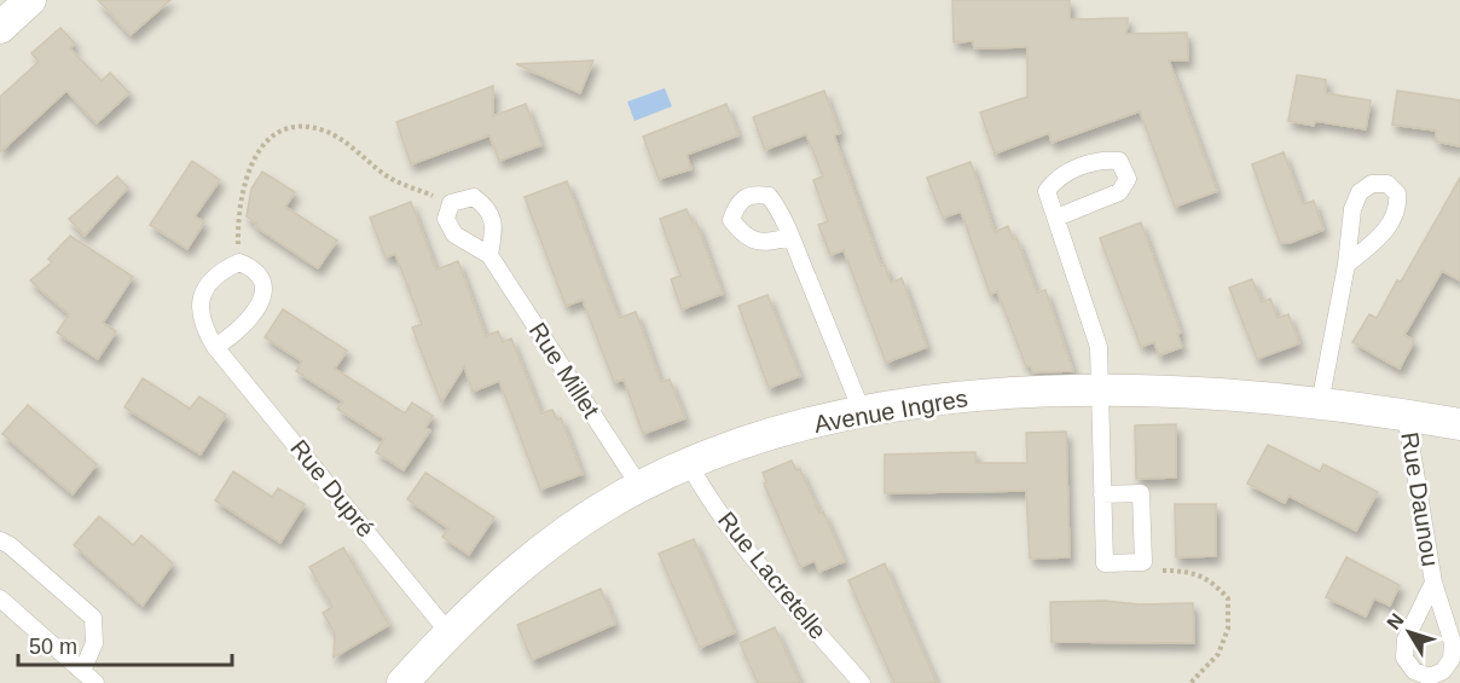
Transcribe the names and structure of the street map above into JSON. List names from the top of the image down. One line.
{"streets":{"street":["Avenue Ingres"],"lane":["Rue Millet","Rue Dupré","Rue Daunou","Rue Lacretelle"]},"crossings":[["Rue Millet","Avenue Ingres"],["Avenue Ingres","Rue Dupré"],["Avenue Ingres","Rue Daunou"],["Avenue Ingres","Rue Lacretelle"]],"scale_bar":"50 m","north":"top left"}
